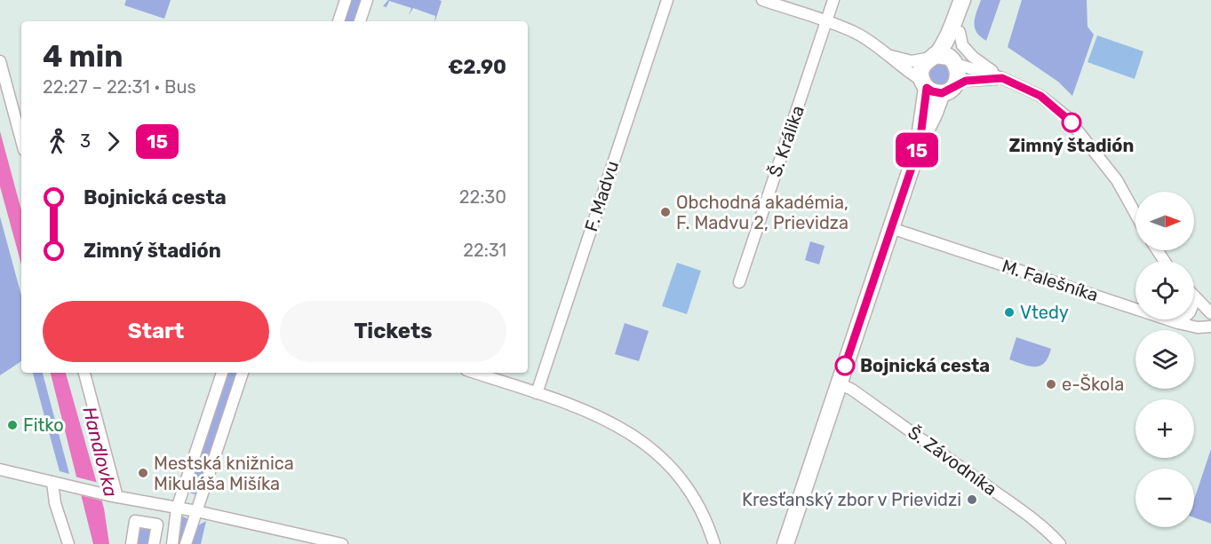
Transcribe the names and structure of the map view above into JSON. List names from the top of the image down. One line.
{"streets":{"street":["Š. Králika","F. Madvu","M. Falešníka","Š. Závodníka"]},"water":["Handlovka"],"places":["Zimný štadión","Obchodná akadémia, F. Madvu 2, Prievidza","Vtedy","Bojnická cesta","e-Škola","Fitko","Mestská knižnica Mikuláša Mišíka","Kresťanský zbor v Prievidzi"],"lines":["bus line 15"],"north":"right","page":{"on_map":"15","heading":["4 min","22:27 – 22:31 · Bus","€2.90"],"legs":["3","15"],"list":[{"name":"Bojnická cesta","value":"22:30"},{"name":"Zimný štadión","value":"22:31"}],"map_buttons":["+","−"],"buttons":["Start","Tickets"]}}
